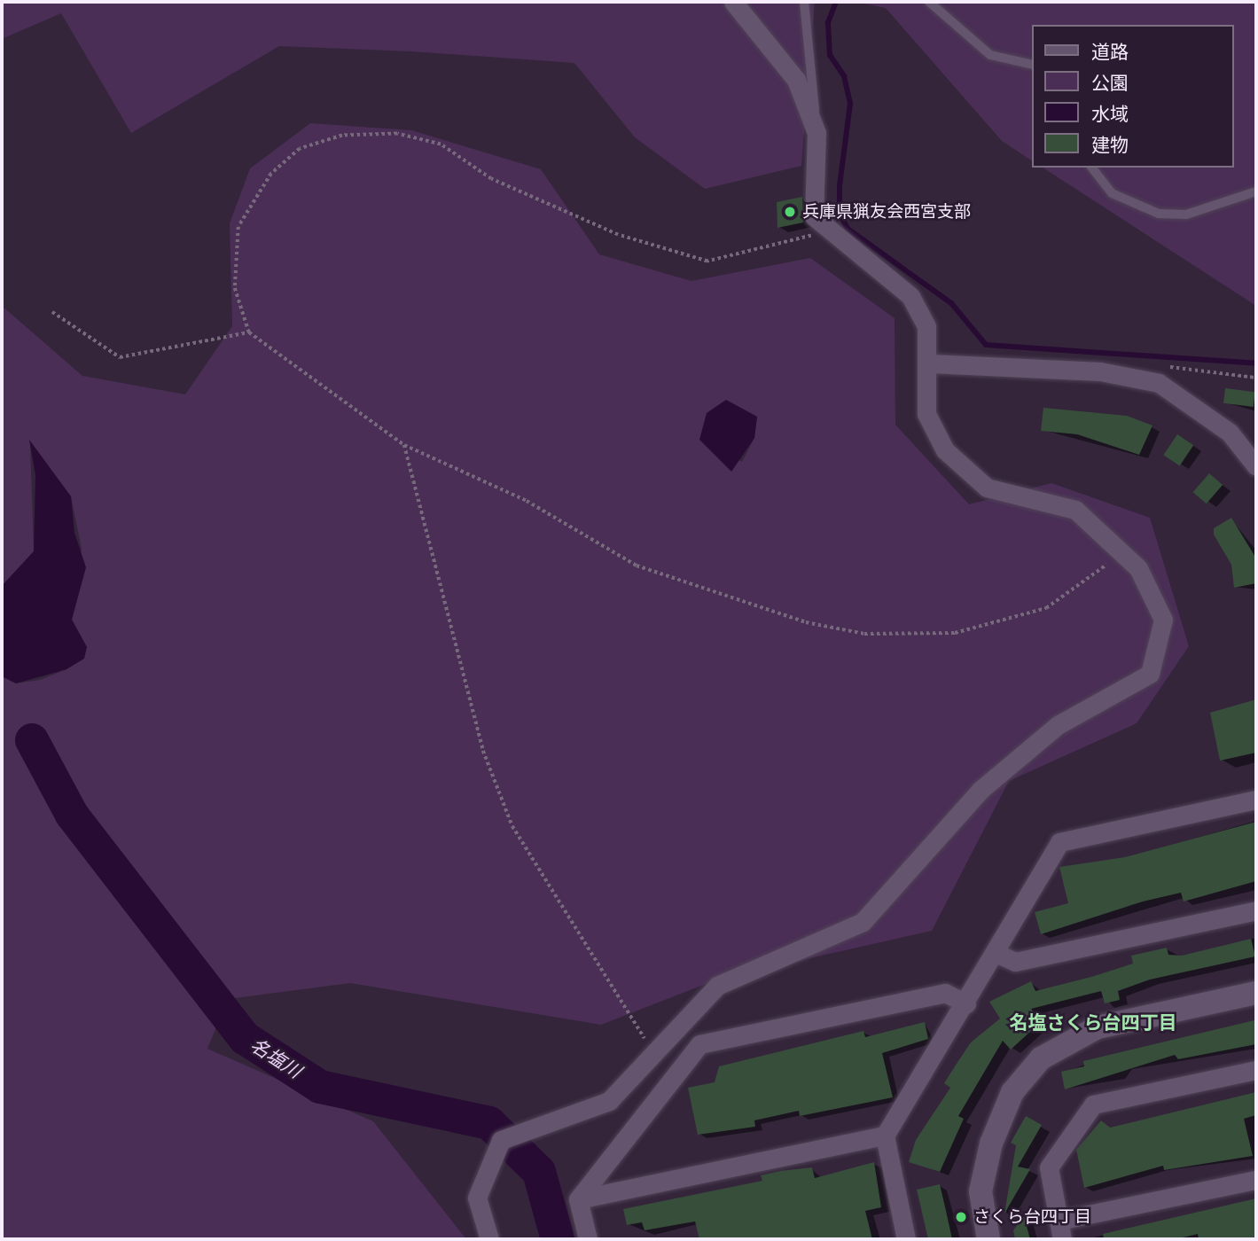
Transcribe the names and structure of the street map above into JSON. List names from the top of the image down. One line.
{"districts":["名塩さくら台四丁目"],"water":["名塩川"],"places":["兵庫県猟友会西宮支部","さくら台四丁目"],"legend":["道路","公園","水域","建物"]}
